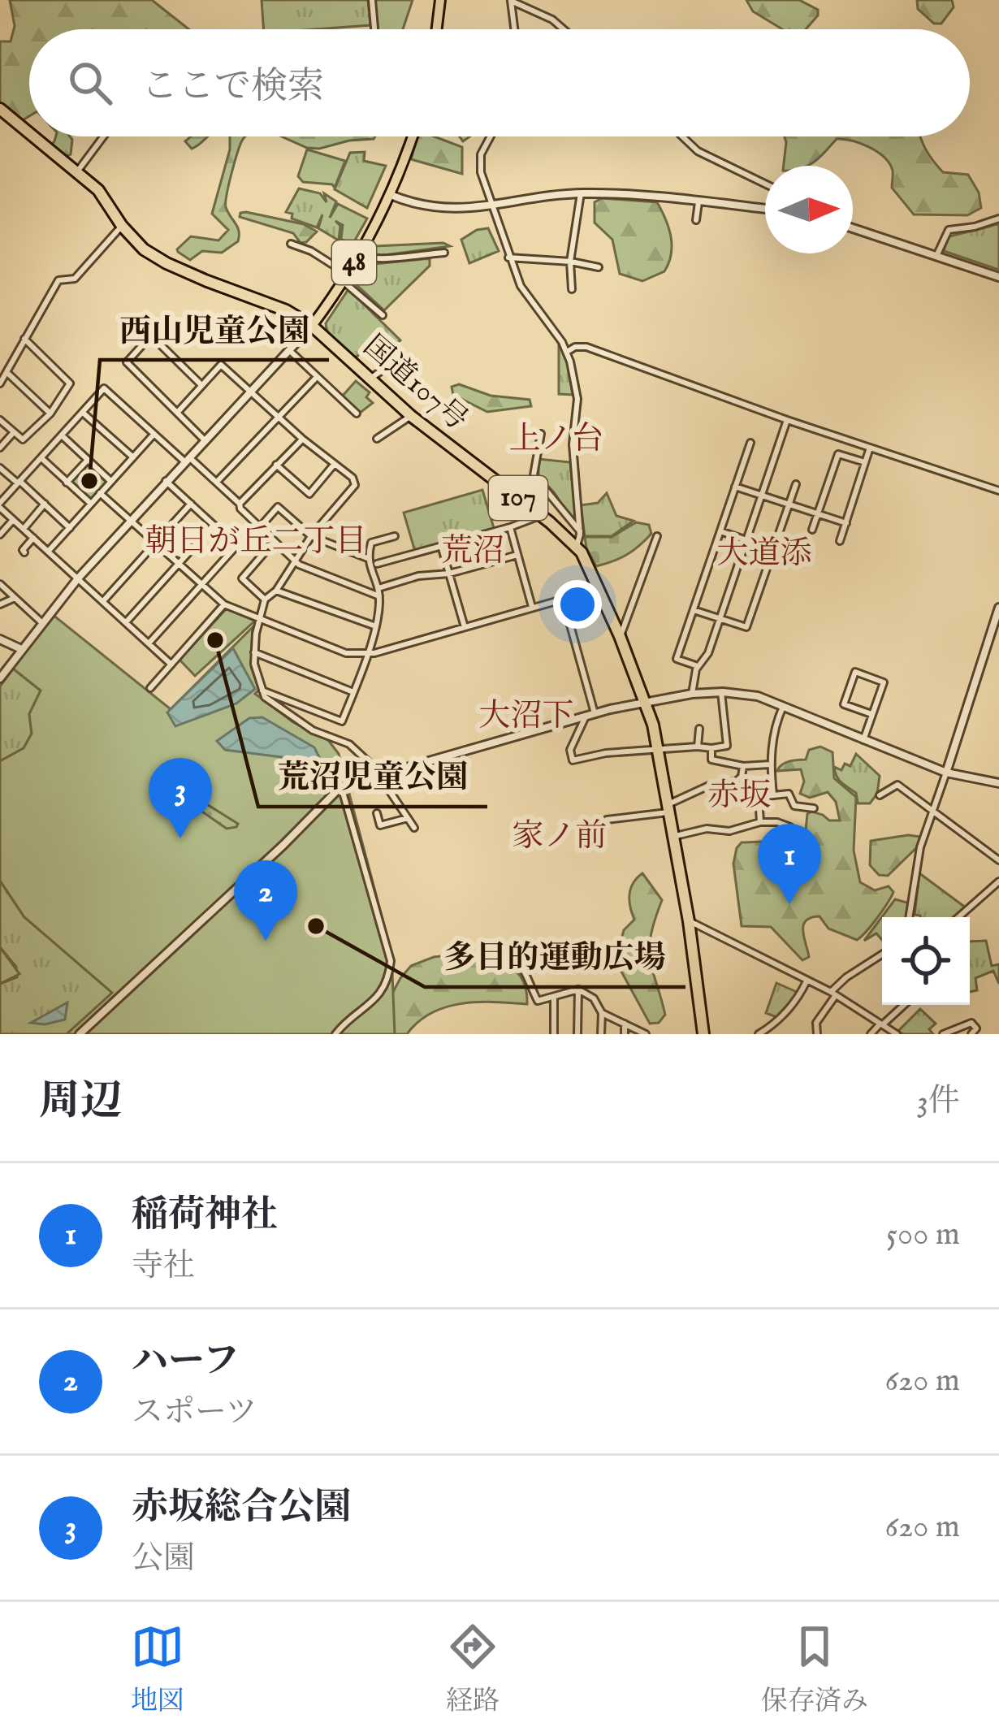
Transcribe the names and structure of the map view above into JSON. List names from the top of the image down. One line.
{"streets":{"highway":["国道107号","107"],"main road":["48"]},"crossings":[["48","国道107号"]],"districts":["上ノ台","朝日が丘二丁目","荒沼","大道添","大沼下","赤坂","家ノ前"],"places":["西山児童公園","荒沼児童公園","多目的運動広場"],"north":"right","page":{"search":"ここで検索","pins":["3","1","2"],"heading":["周辺","3件"],"list":[{"mark":"1","name":"稲荷神社","note":"寺社","value":"500 m"},{"mark":"2","name":"ハーフ","note":"スポーツ","value":"620 m"},{"mark":"3","name":"赤坂総合公園","note":"公園","value":"620 m"}],"nav":["地図","経路","保存済み"]}}
